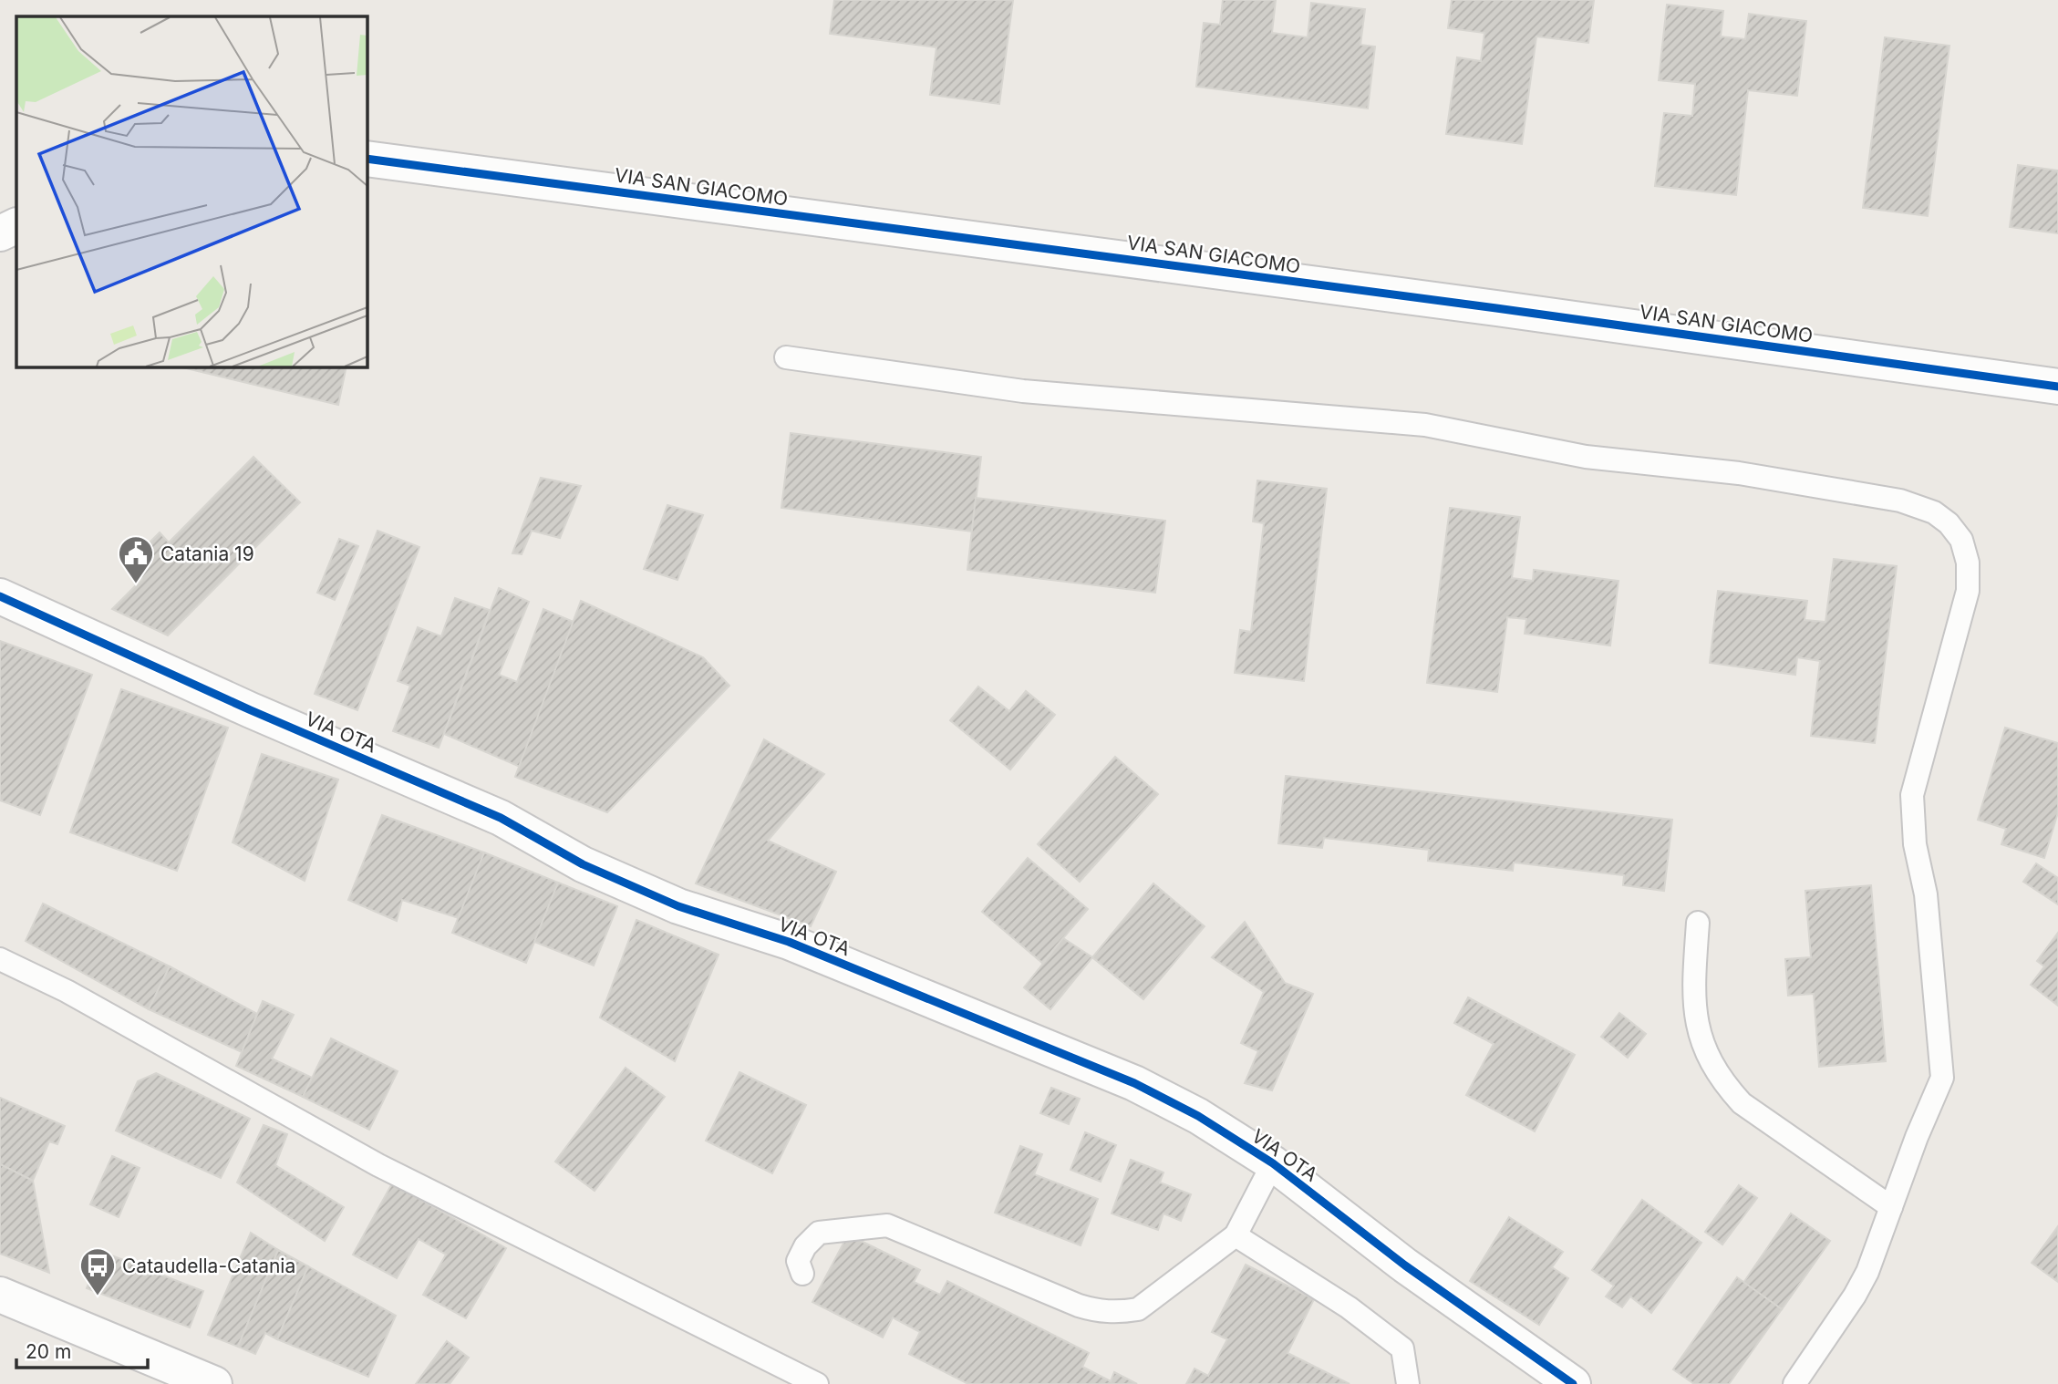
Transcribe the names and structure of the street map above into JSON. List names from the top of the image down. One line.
{"streets":{"street":["VIA SAN GIACOMO","VIA OTA"]},"places":{"public building":["Catania 19"],"bus stop":["Cataudella-Catania"]},"scale_bar":"20 m"}
